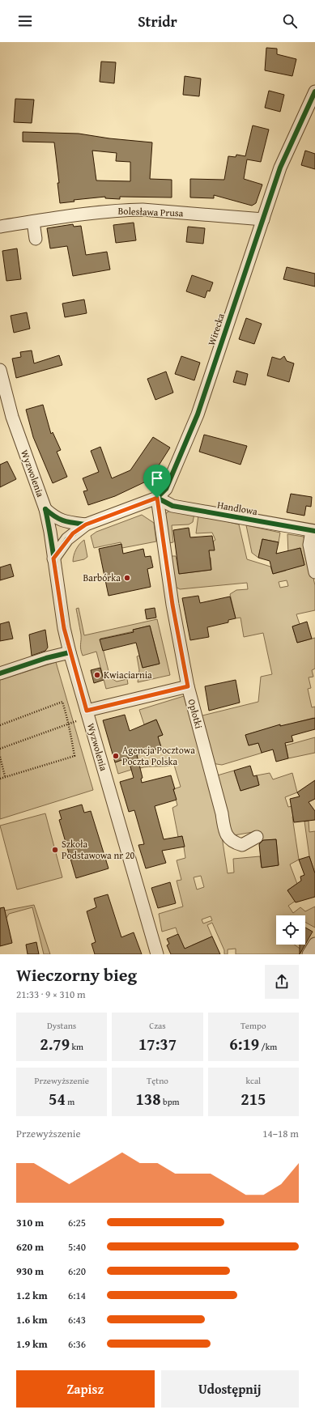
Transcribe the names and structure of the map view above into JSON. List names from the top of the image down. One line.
{"streets":{"street":["Bolesława Prusa","Wirecka","Wyzwolenia","Handlowa","Opłotki"]},"crossings":[["Bolesława Prusa","Wirecka"],["Wirecka","Wyzwolenia"],["Wirecka","Handlowa"],["Wirecka","Opłotki"],["Handlowa","Opłotki"]],"places":["Barbórka","Kwiaciarnia","Agencja Pocztowa Poczta Polska","Szkoła Podstawowa nr 20"],"page":{"header":"Stridr","heading":["Wieczorny bieg","21:33 · 9 × 310 m"],"stats":[["Dystans","2.79 km"],["Czas","17:37"],["Tempo","6:19 /km"],["Przewyższenie","54 m"],["Tętno","138 bpm"],["kcal","215"]],"chart":["Przewyższenie","14–18 m"],"list":[{"name":"310 m","note":"6:25"},{"name":"620 m","note":"5:40"},{"name":"930 m","note":"6:20"},{"name":"1.2 km","note":"6:14"},{"name":"1.6 km","note":"6:43"},{"name":"1.9 km","note":"6:36"}],"buttons":["Zapisz","Udostępnij"]}}
